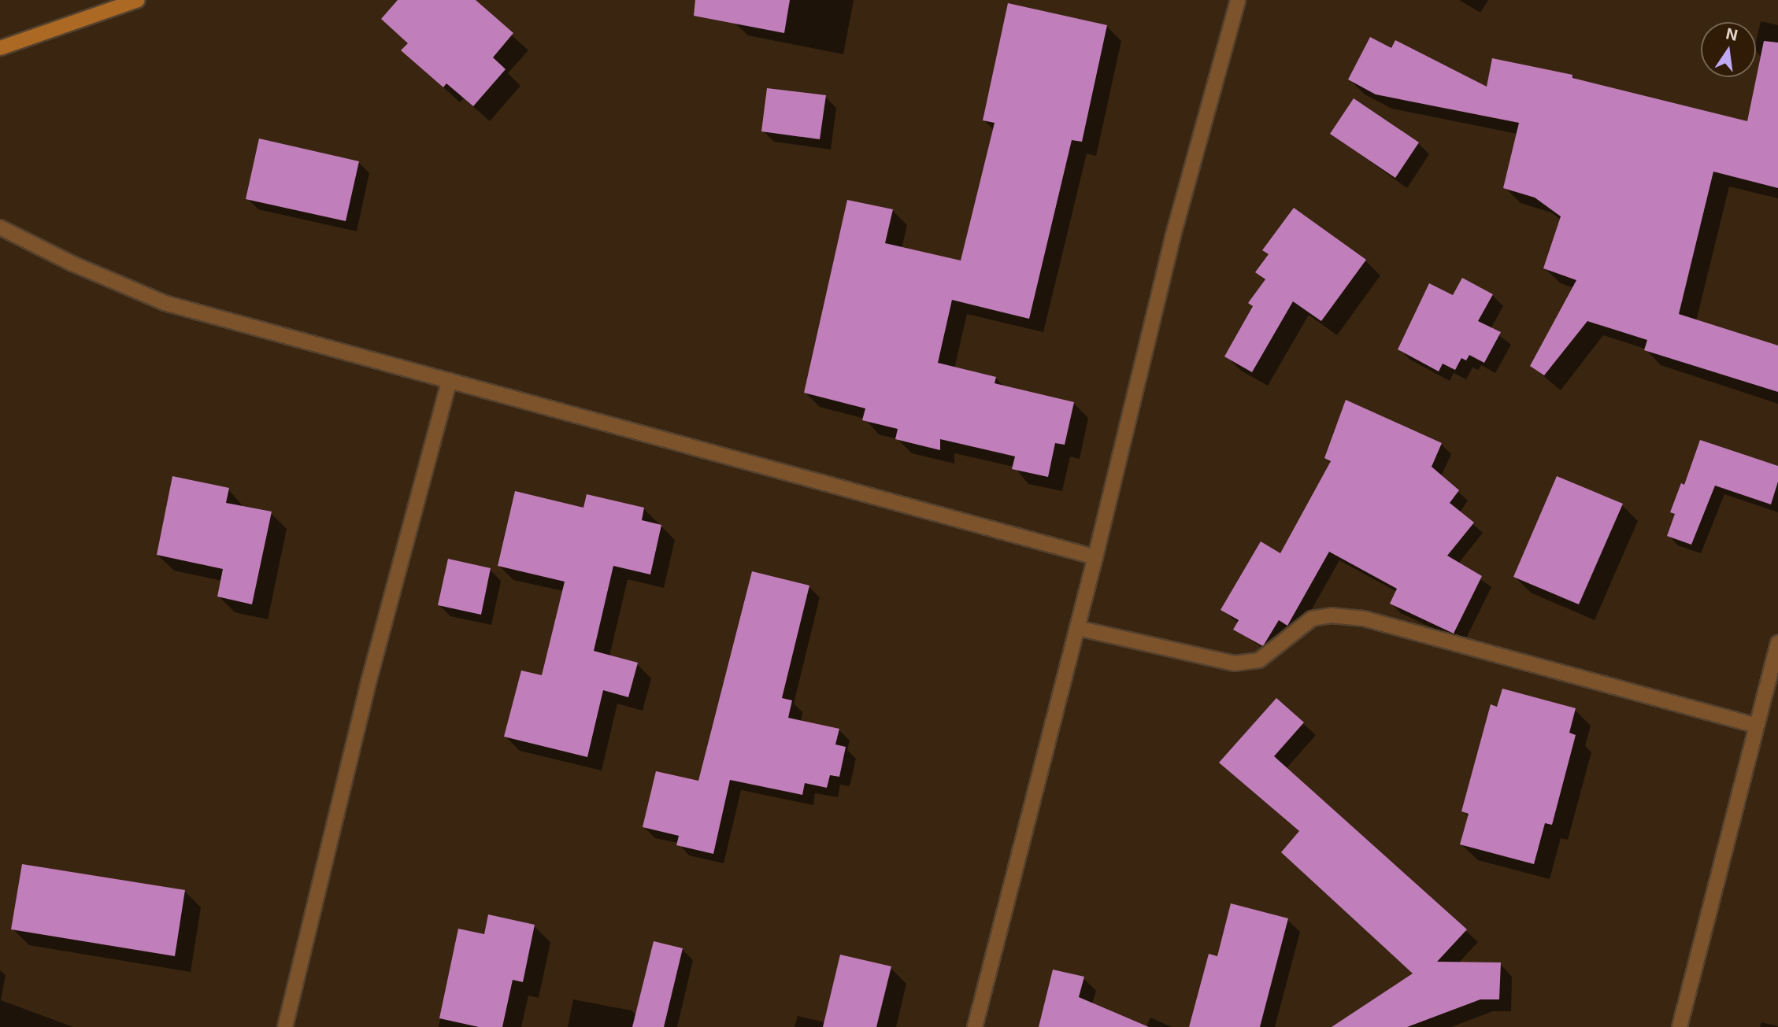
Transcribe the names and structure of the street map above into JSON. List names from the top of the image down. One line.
{"north":"top"}
